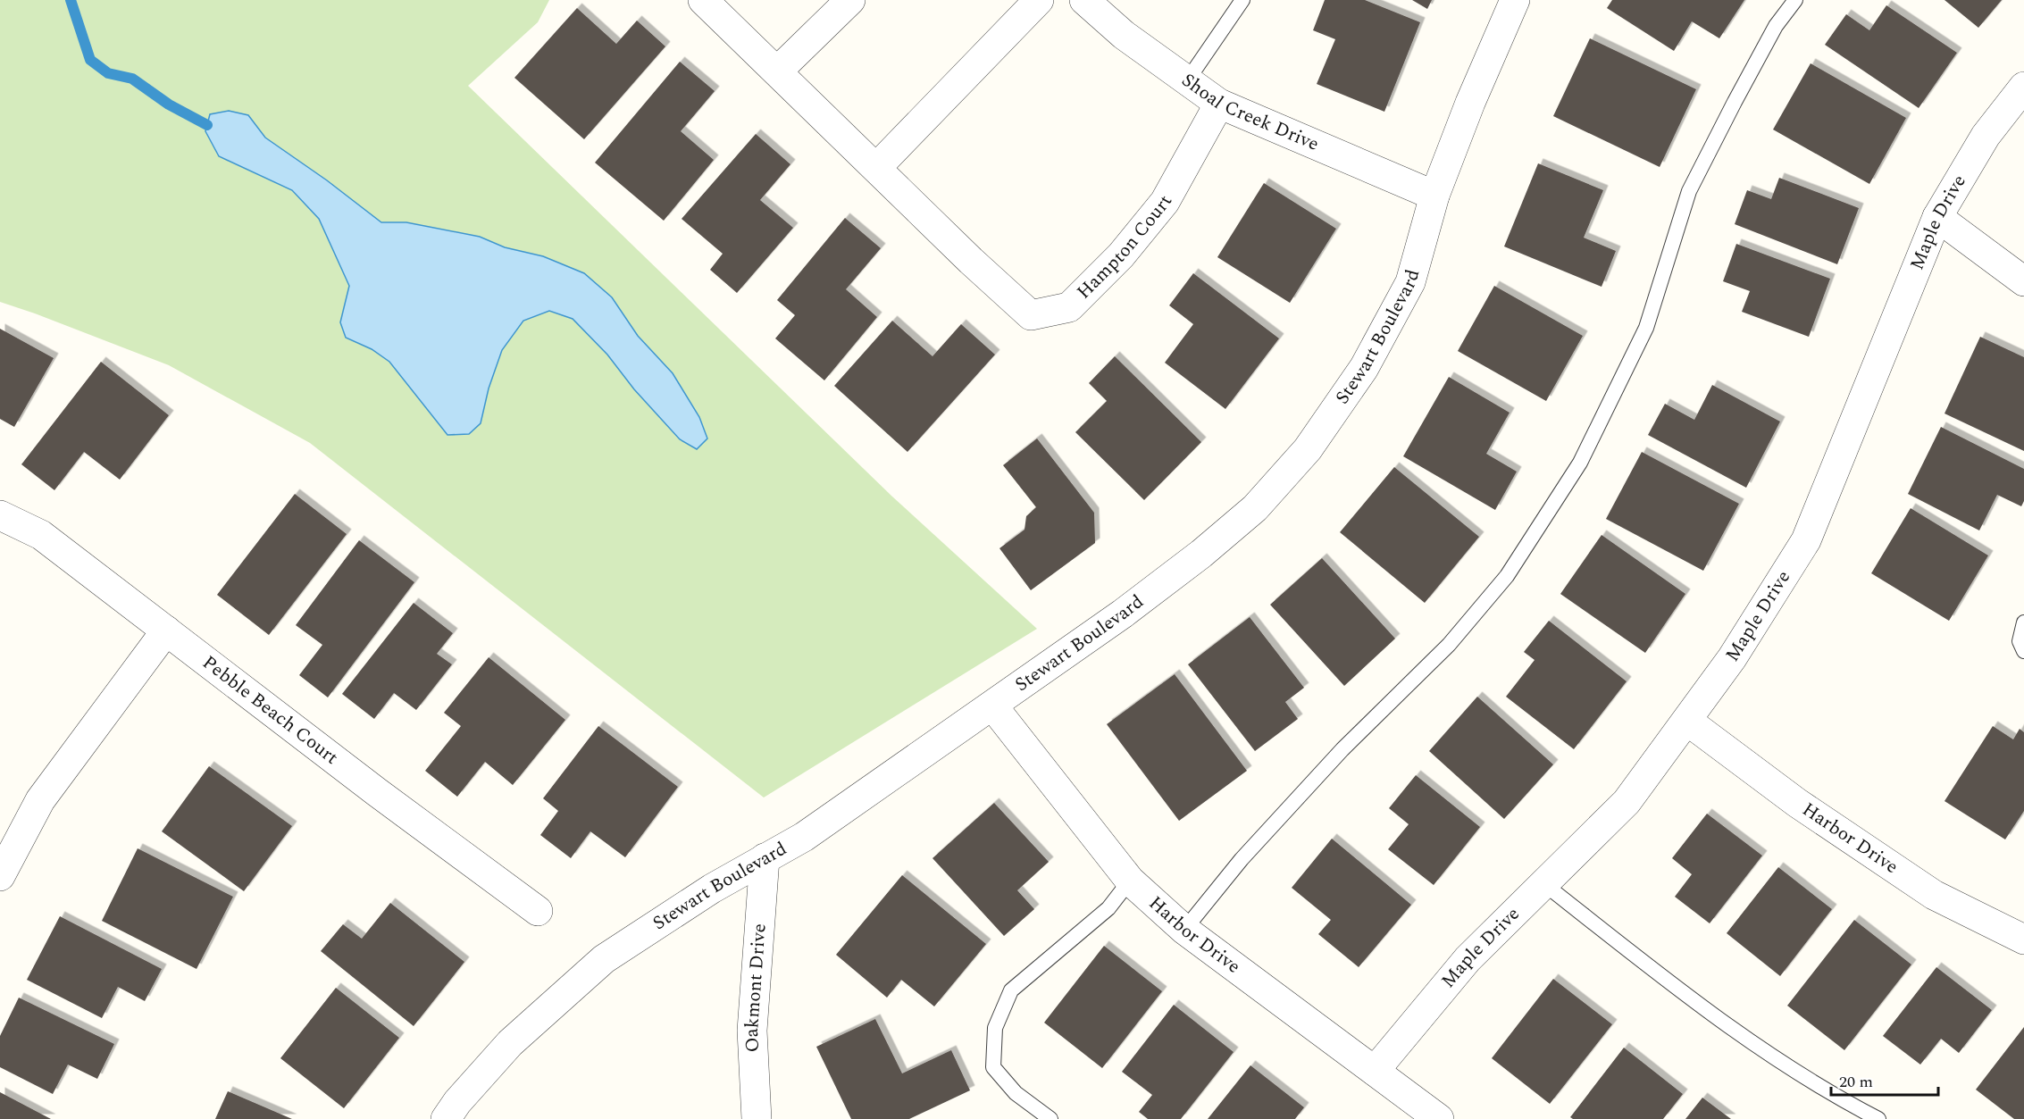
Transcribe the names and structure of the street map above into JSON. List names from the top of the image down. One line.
{"streets":{"street":["Shoal Creek Drive","Maple Drive","Hampton Court","Stewart Boulevard","Pebble Beach Court","Harbor Drive","Oakmont Drive"]},"crossings":[["Shoal Creek Drive","Hampton Court"],["Shoal Creek Drive","Stewart Boulevard"],["Maple Drive","Harbor Drive"],["Stewart Boulevard","Harbor Drive"],["Stewart Boulevard","Oakmont Drive"]],"scale_bar":"20 m"}
